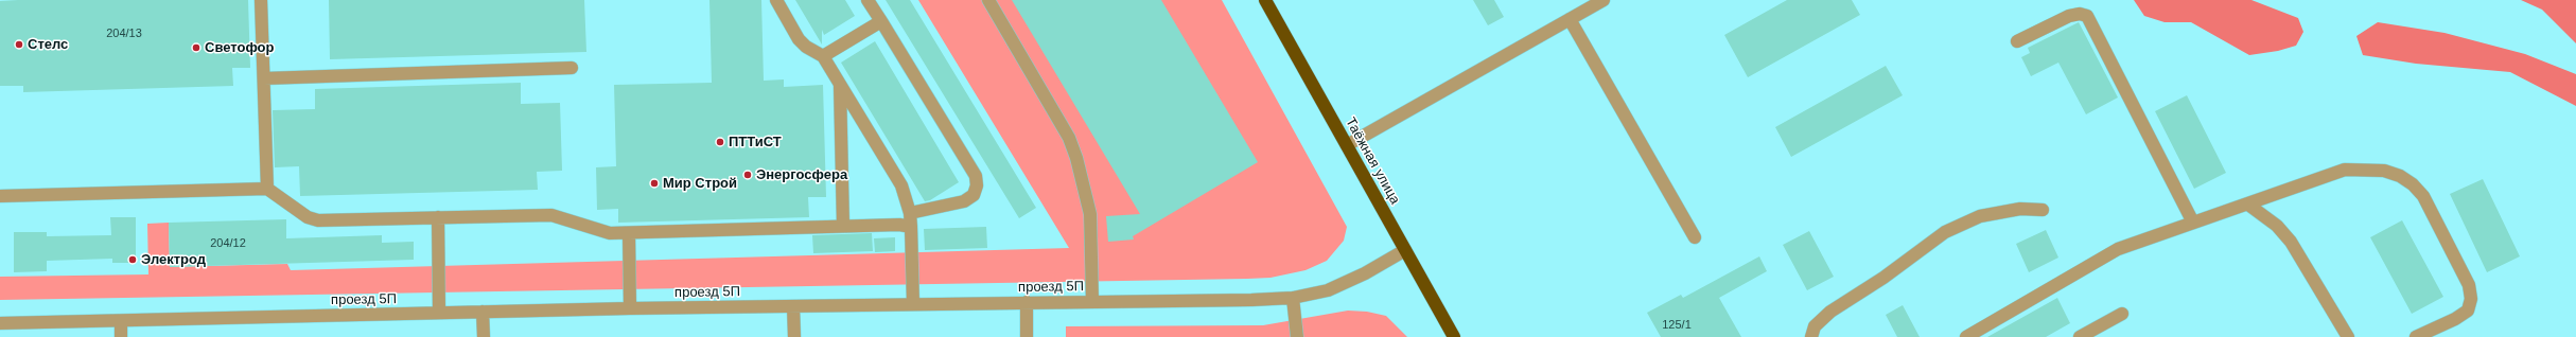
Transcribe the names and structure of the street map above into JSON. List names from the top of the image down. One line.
{"streets":{"highway":["Таёжная улица"],"street":["проезд 5П"]},"crossings":[["Таёжная улица","проезд 5П"]],"places":["Стелс","Светофор","ПТТиСТ","Энергосфера","Мир Строй","Электрод"],"house_numbers":["204/13","204/12","125/1"]}
